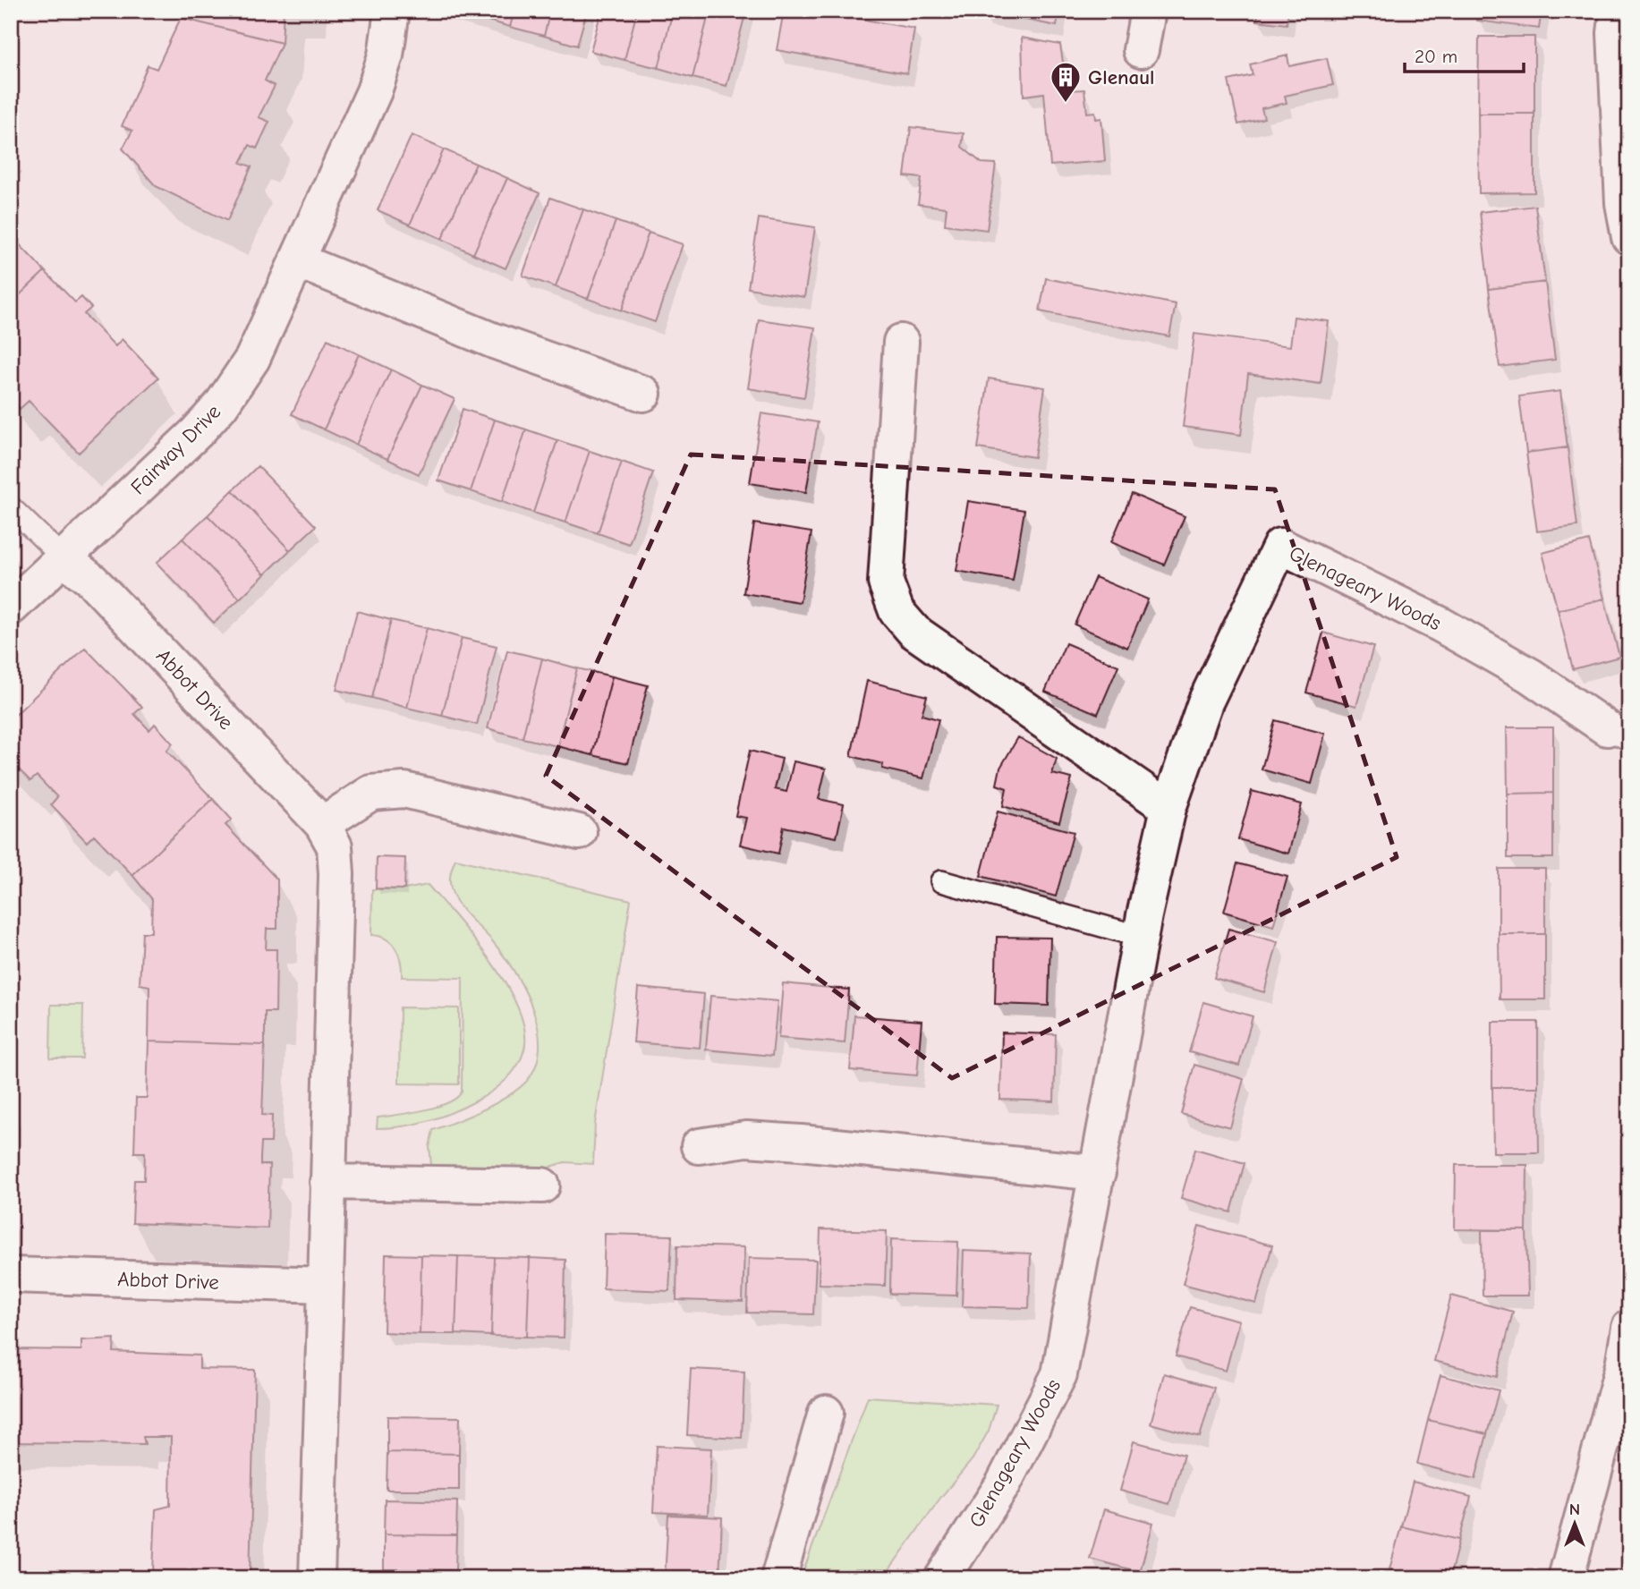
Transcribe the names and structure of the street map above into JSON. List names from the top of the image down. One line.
{"streets":{"street":["Fairway Drive","Glenageary Woods","Abbot Drive"]},"crossings":[["Fairway Drive","Abbot Drive"]],"places":{"building":["Glenaul"]},"scale_bar":"20 m","north":"top"}
